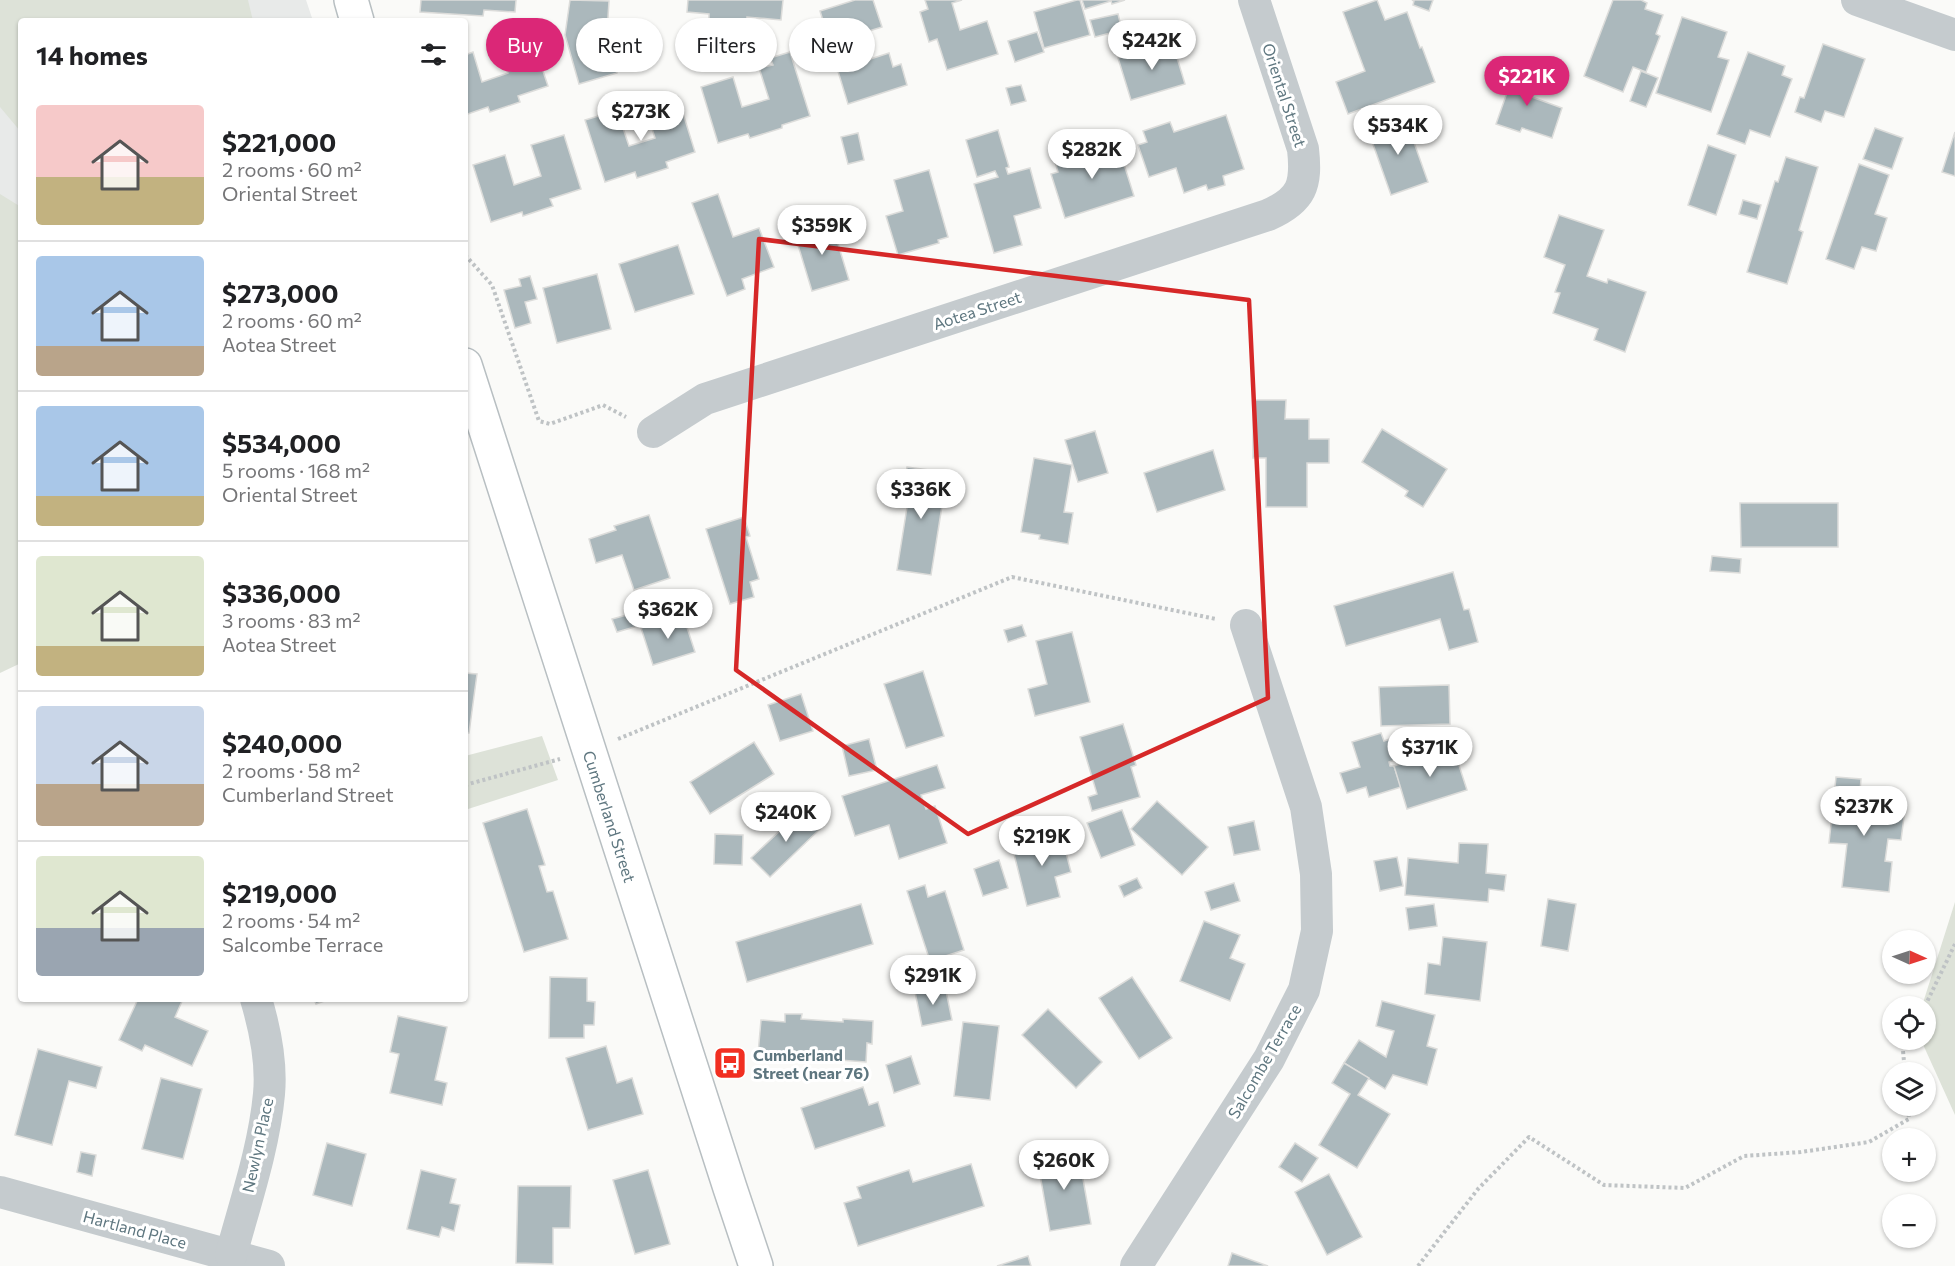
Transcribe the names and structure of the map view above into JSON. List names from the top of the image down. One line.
{"streets":{"main road":["Cumberland Street"],"street":["Oriental Street","Aotea Street","Salcombe Terrace","Newlyn Place","Hartland Place"]},"crossings":[["Oriental Street","Aotea Street"],["Newlyn Place","Hartland Place"]],"places":{"bus stop":["Cumberland Street (near 76)"]},"north":"right","page":{"chip":["Buy","Rent","Filters","New"],"heading":"14 homes","price":["$242K","$221K","$273K","$534K","$282K","$359K","$336K","$362K","$371K","$237K","$240K","$219K","$291K","$260K"],"list":[{"name":"$221,000","note":"2 rooms · 60 m² · Oriental Street"},{"name":"$273,000","note":"2 rooms · 60 m² · Aotea Street"},{"name":"$534,000","note":"5 rooms · 168 m² · Oriental Street"},{"name":"$336,000","note":"3 rooms · 83 m² · Aotea Street"},{"name":"$240,000","note":"2 rooms · 58 m² · Cumberland Street"},{"name":"$219,000","note":"2 rooms · 54 m² · Salcombe Terrace"}],"map_buttons":["+","−"]}}
